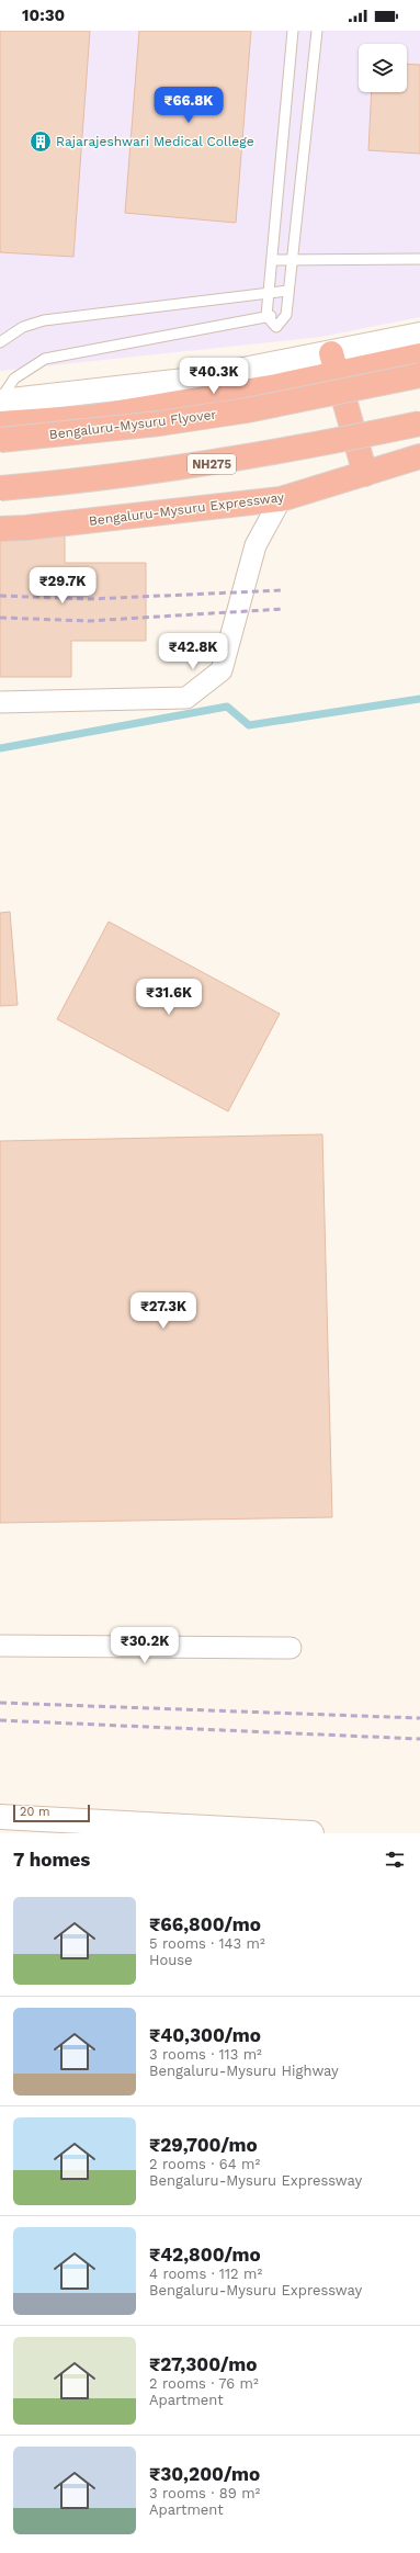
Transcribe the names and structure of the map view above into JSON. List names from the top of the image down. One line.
{"streets":{"highway":["Bengaluru-Mysuru Flyover","NH275","Bengaluru-Mysuru Expressway"]},"places":{"building":["Rajarajeshwari Medical College"]},"scale_bar":"20 m","page":{"status":"10:30","price":["₹66.8K","₹40.3K","₹29.7K","₹42.8K","₹31.6K","₹27.3K","₹30.2K"],"scale":"20 m","heading":"7 homes","list":[{"name":"₹66,800/mo","note":"5 rooms · 143 m² · House"},{"name":"₹40,300/mo","note":"3 rooms · 113 m² · Bengaluru-Mysuru Highway"},{"name":"₹29,700/mo","note":"2 rooms · 64 m² · Bengaluru-Mysuru Expressway"},{"name":"₹42,800/mo","note":"4 rooms · 112 m² · Bengaluru-Mysuru Expressway"},{"name":"₹27,300/mo","note":"2 rooms · 76 m² · Apartment"},{"name":"₹30,200/mo","note":"3 rooms · 89 m² · Apartment"}]}}
